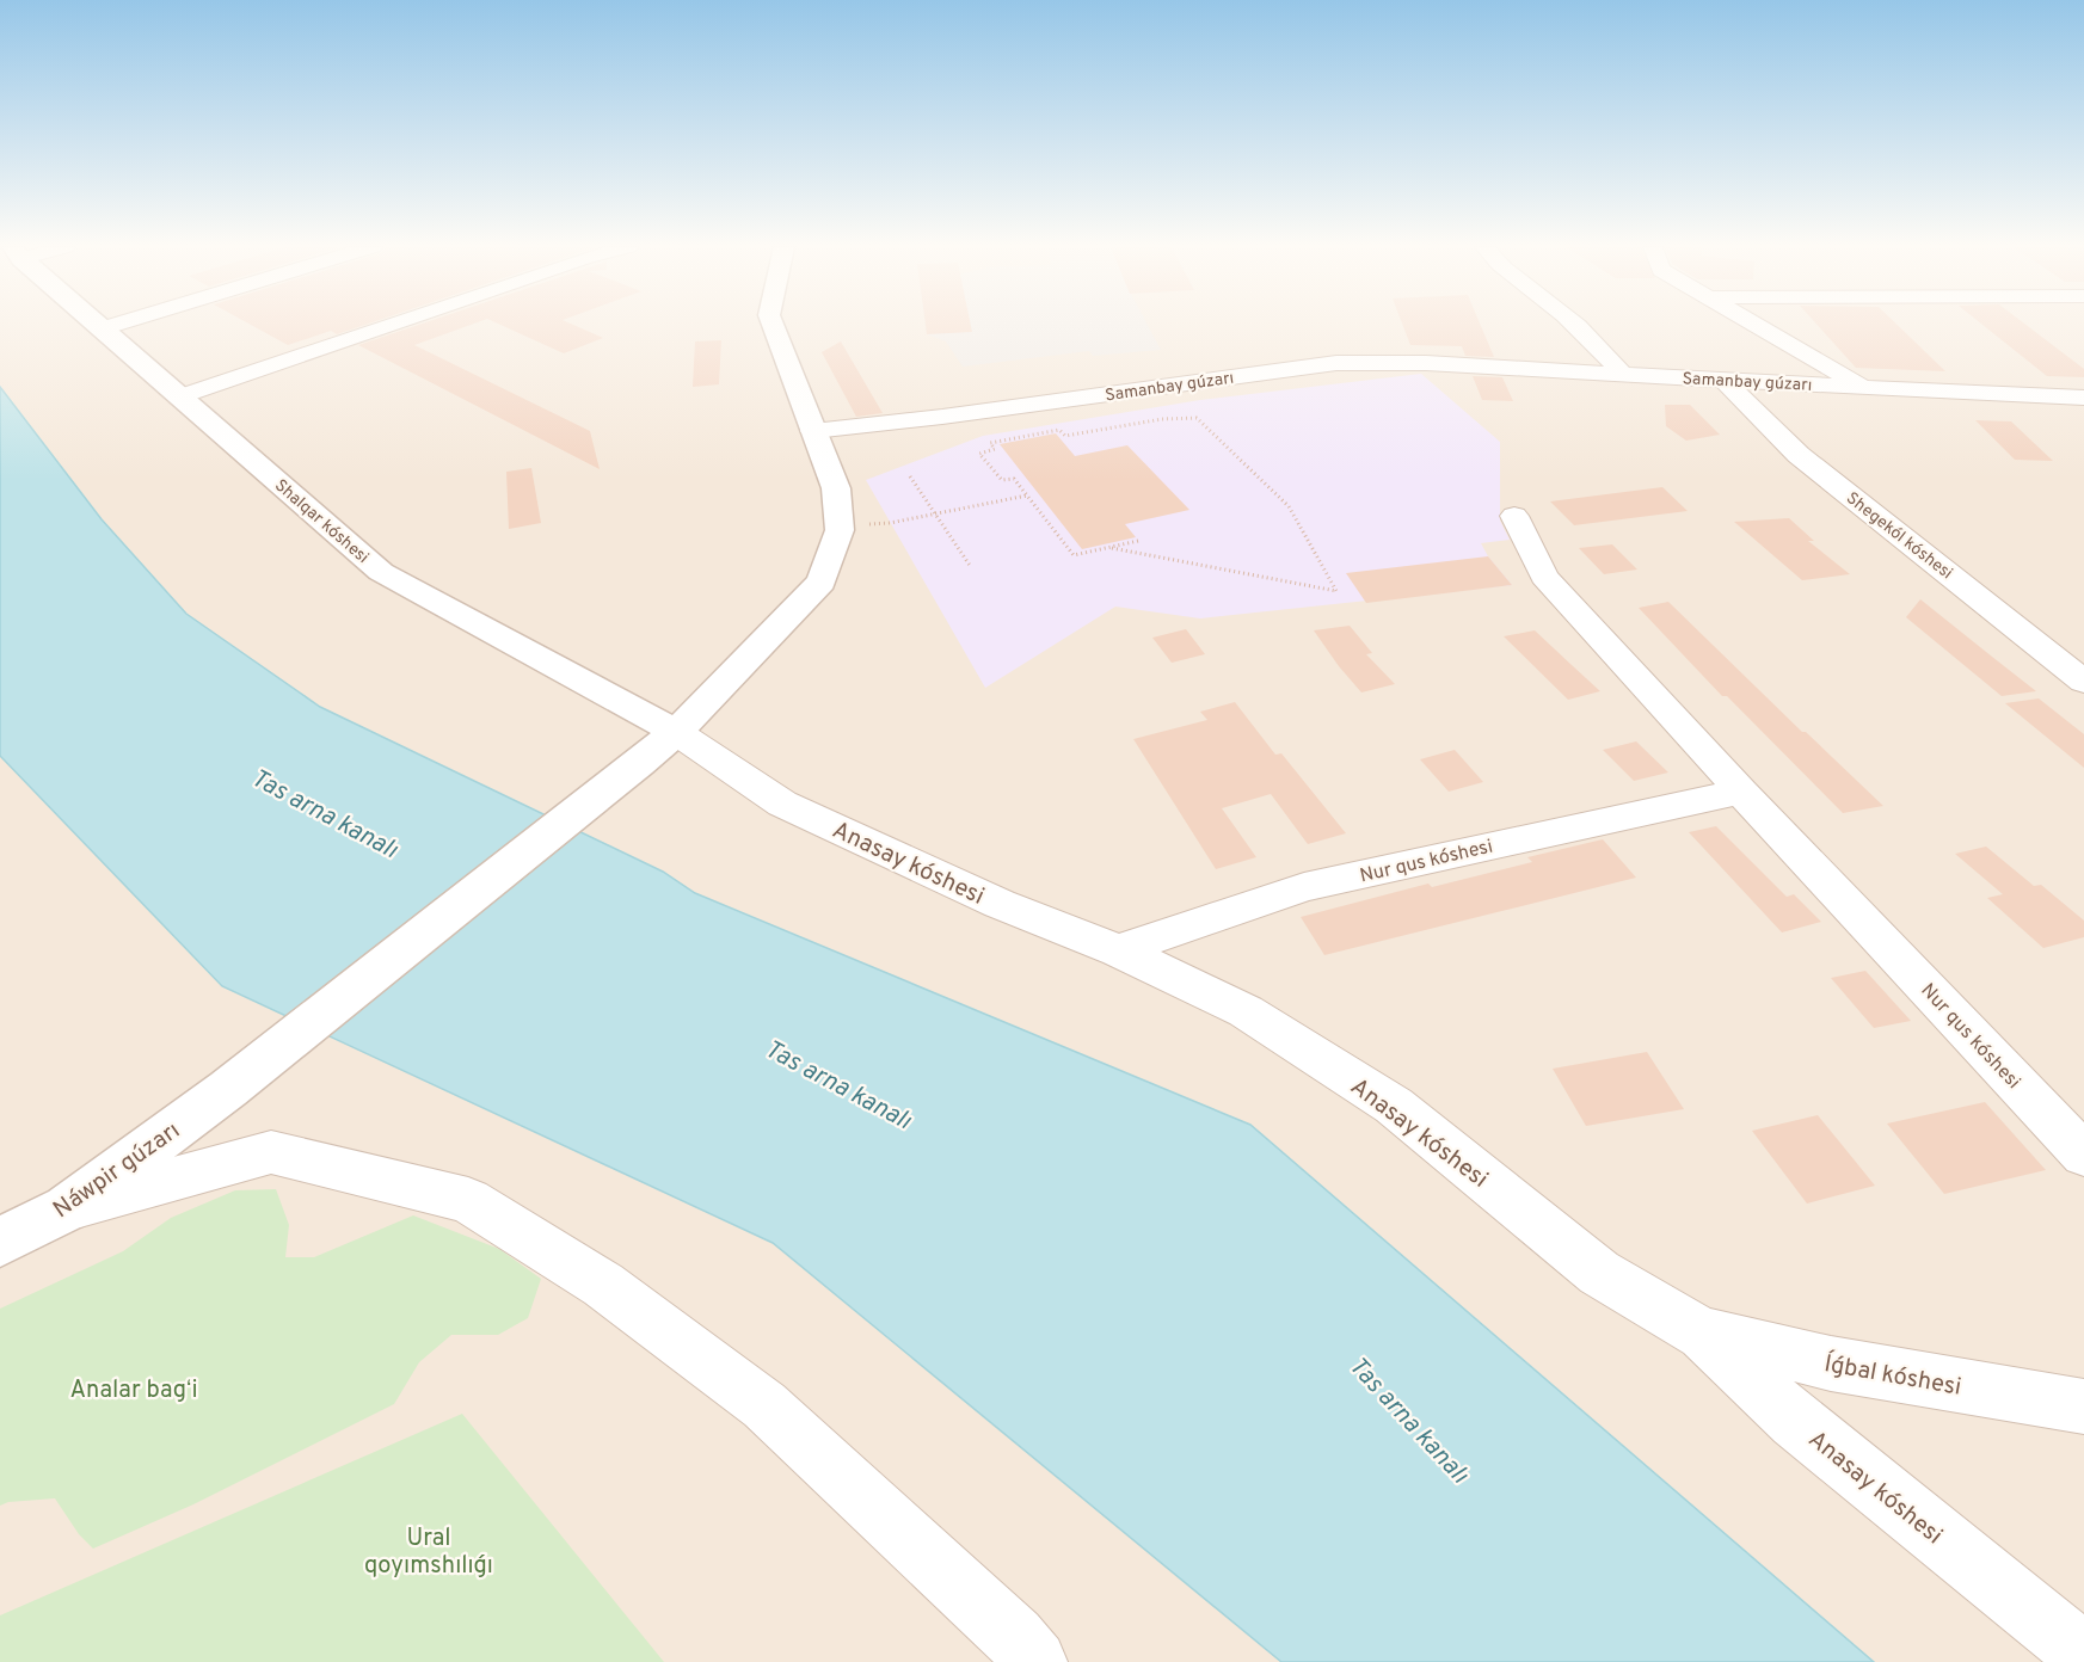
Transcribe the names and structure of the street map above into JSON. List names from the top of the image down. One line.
{"streets":{"street":["Samanbay gúzarı","Shalqar kóshesi","Shegekól kóshesi","Nur qus kóshesi","Anasay kóshesi","Náwpir gúzarı","Íǵbal kóshesi"]},"crossings":[["Samanbay gúzarı","Shegekól kóshesi"],["Samanbay gúzarı","Náwpir gúzarı"],["Shalqar kóshesi","Anasay kóshesi"],["Shalqar kóshesi","Náwpir gúzarı"],["Nur qus kóshesi","Anasay kóshesi"],["Anasay kóshesi","Náwpir gúzarı"],["Anasay kóshesi","Íǵbal kóshesi"]],"water":["Tas arna kanalı"],"parks":["Analar bagʻi","Ural qoyımshılıǵı"]}
